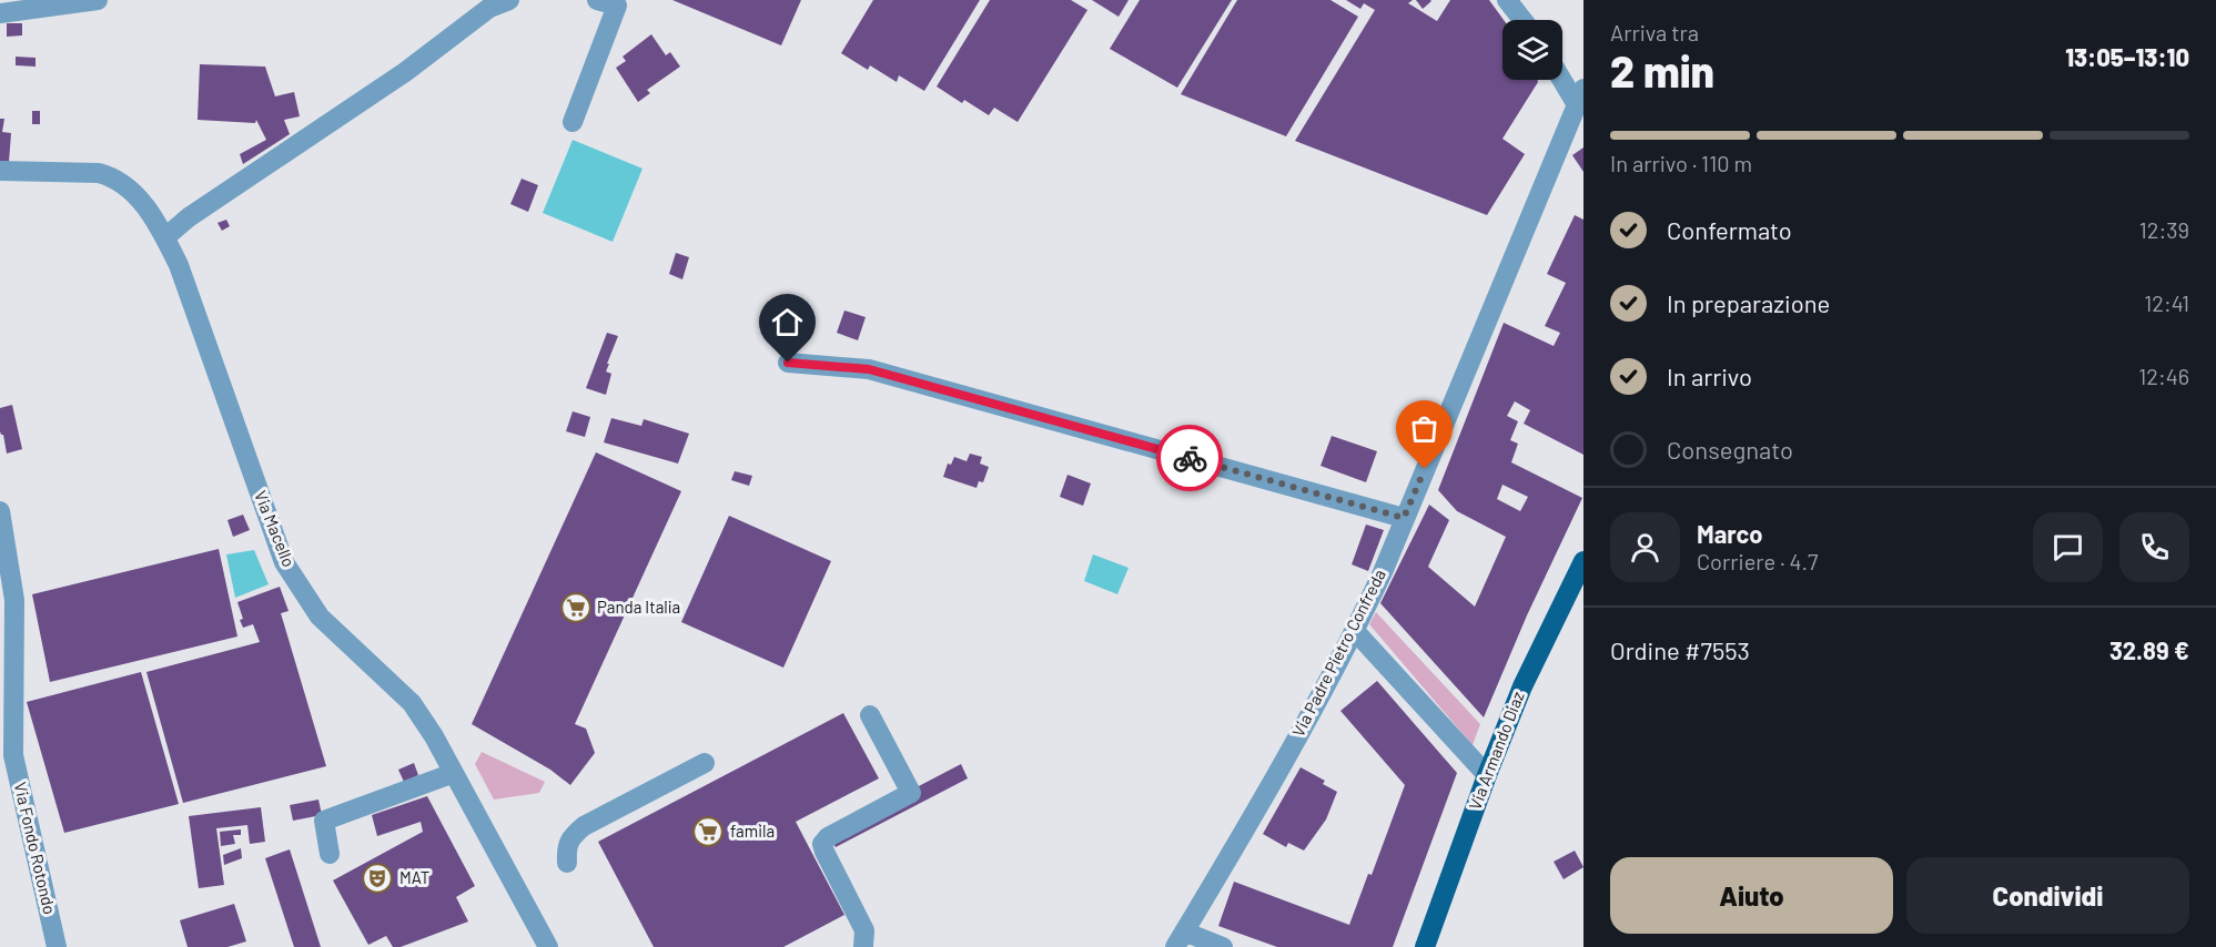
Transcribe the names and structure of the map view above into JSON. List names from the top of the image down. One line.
{"streets":{"main road":["Via Armando Diaz"],"street":["Via Macello","Via Padre Pietro Confreda","Via Fondo Rotondo"]},"places":{"supermarket":["Panda Italia","famila"],"theatre":["MAT"]},"page":{"heading":["2 min","Arriva tra","13:05–13:10"],"panel":["Marco","Corriere · 4.7","Ordine #7553","32.89 €"],"bar":"In arrivo · 110 m","list":[["Confermato","12:39"],["In preparazione","12:41"],["In arrivo","12:46"],"Consegnato"],"buttons":["Aiuto","Condividi"]}}
